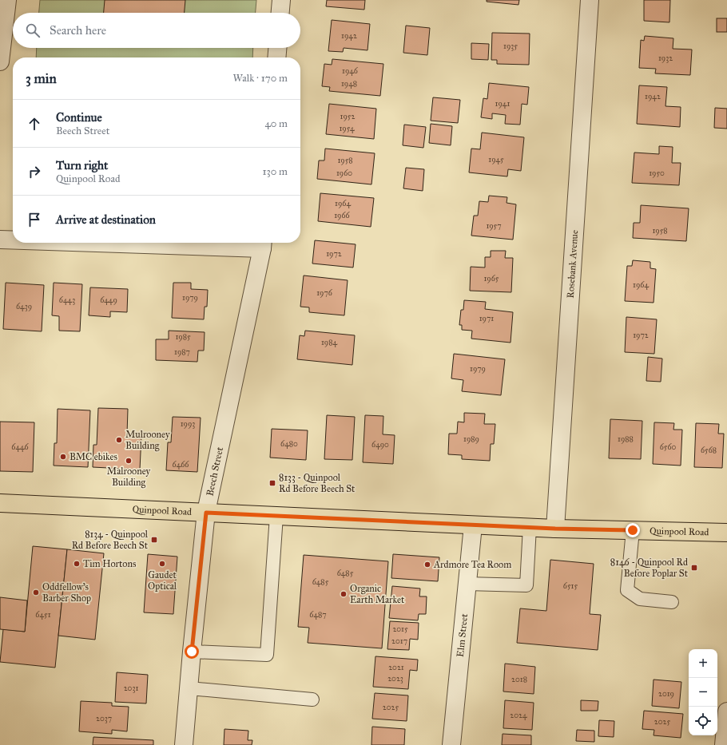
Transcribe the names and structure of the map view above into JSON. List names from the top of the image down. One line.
{"streets":{"main road":["Quinpool Road"],"street":["Rosebank Avenue","Beech Street","Elm Street"]},"crossings":[["Rosebank Avenue","Quinpool Road"],["Beech Street","Quinpool Road"],["Quinpool Road","Elm Street"]],"places":{"other":["Mulrooney Building","BMC ebikes","Malrooney Building","Tim Hortons","Gaudet Optical","Ardmore Tea Room","Oddfellow's Barber Shop","Organic Earth Market"],"transit":["8133 - Quinpool Rd Before Beech St","8134 - Quinpool Rd Before Beech St","8146 - Quinpool Rd Before Poplar St"]},"house_numbers":["1942","1935","1932","1946","1948","1942","1941","1952","1954","1945","1958","1960","1950","1964","1966","1957","1958","1972","1965","1964","1976","1979","6443","6449","6439","1971","1972","1985","1984","1987","1979","1993","1989","1988","6480","6490","6446","6560","6568","6466","6485","6485","6515","6451","6487","2015","2017","2021","2023","2018","2031","2019","2025","2024","2037","2025"],"page":{"search":"Search here","heading":["3 min","Walk · 170 m"],"list":[["Continue","Beech Street","40 m"],["Turn right","Quinpool Road","130 m"],"Arrive at destination"],"map_buttons":["+","−"]}}
